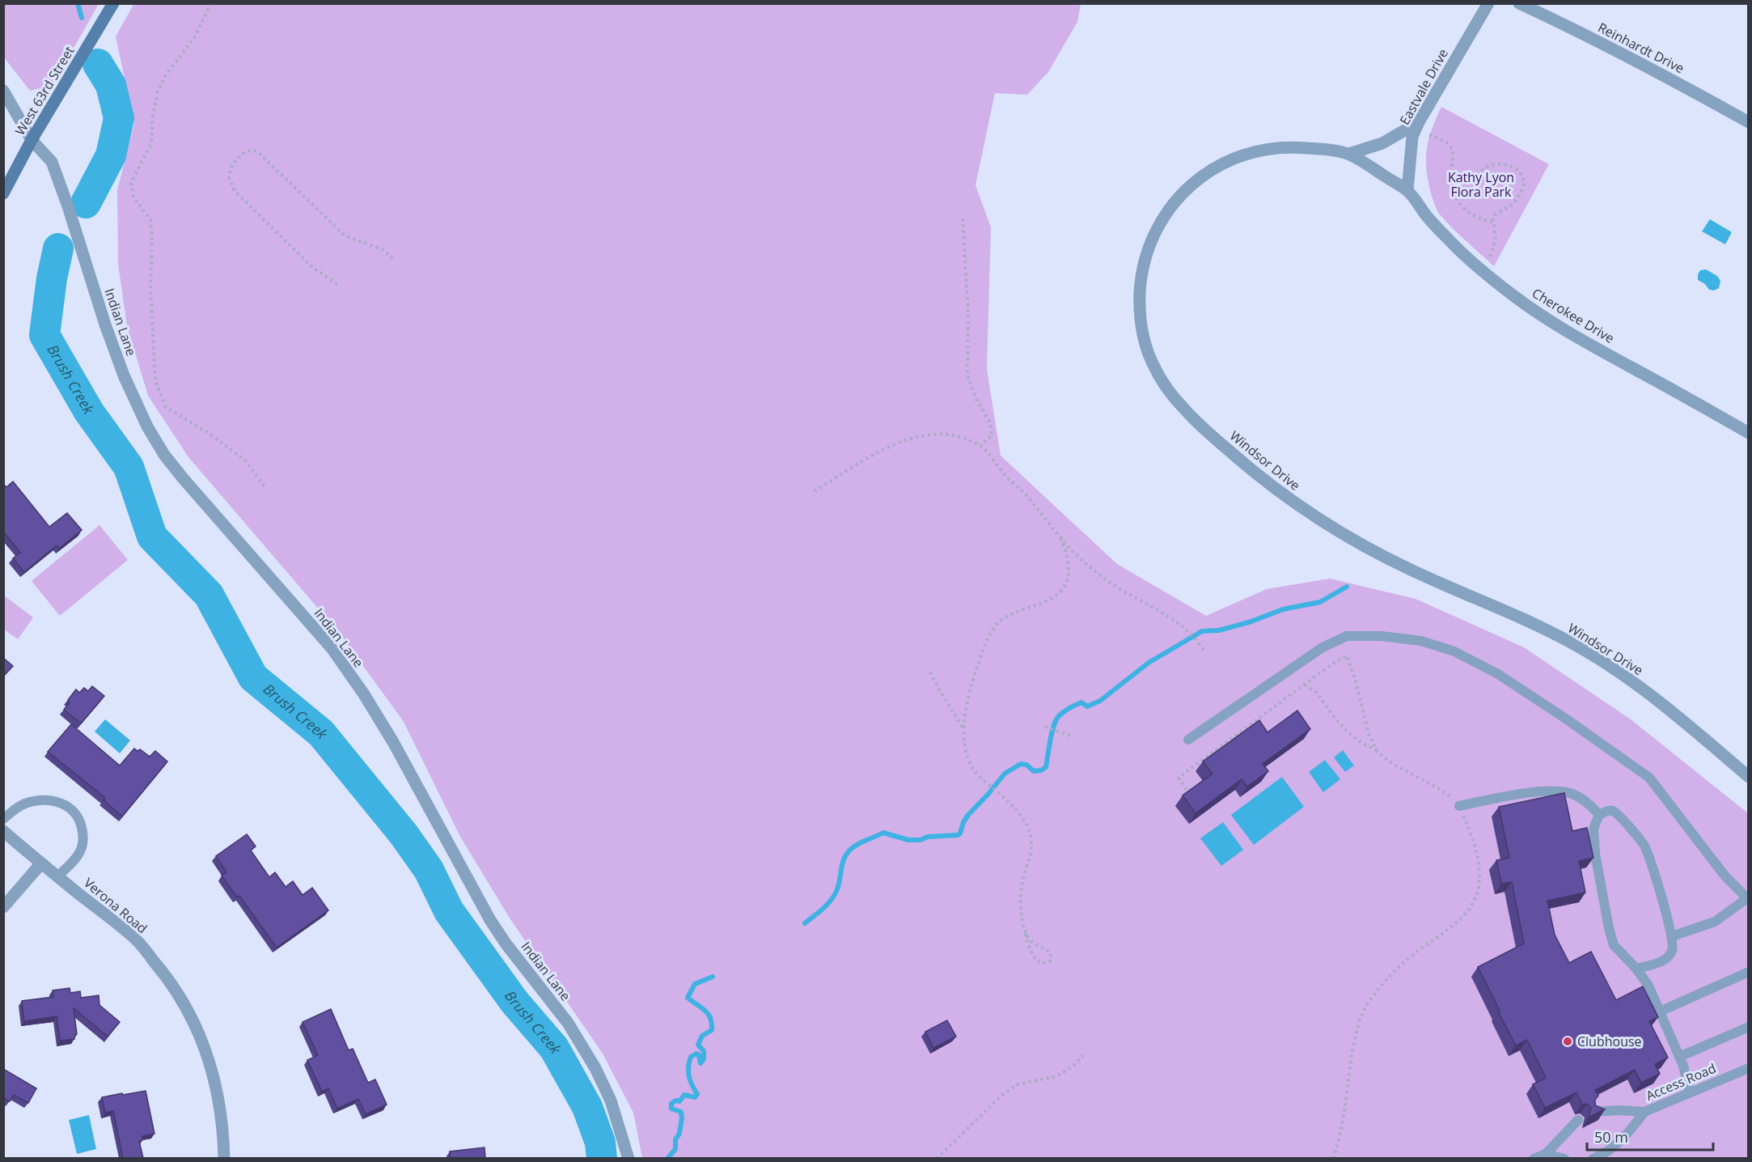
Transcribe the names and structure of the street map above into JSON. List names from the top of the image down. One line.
{"streets":{"main road":["West 63rd Street"],"street":["Reinhardt Drive","Eastvale Drive","Cherokee Drive","Indian Lane","Windsor Drive","Verona Road"],"lane":["Access Road"]},"crossings":[["Eastvale Drive","Cherokee Drive"],["Eastvale Drive","Windsor Drive"],["West 63rd Street","Indian Lane"],["Cherokee Drive","Windsor Drive"]],"water":["Brush Creek"],"parks":["Kathy Lyon Flora Park"],"places":["Clubhouse"],"scale_bar":"50 m"}
